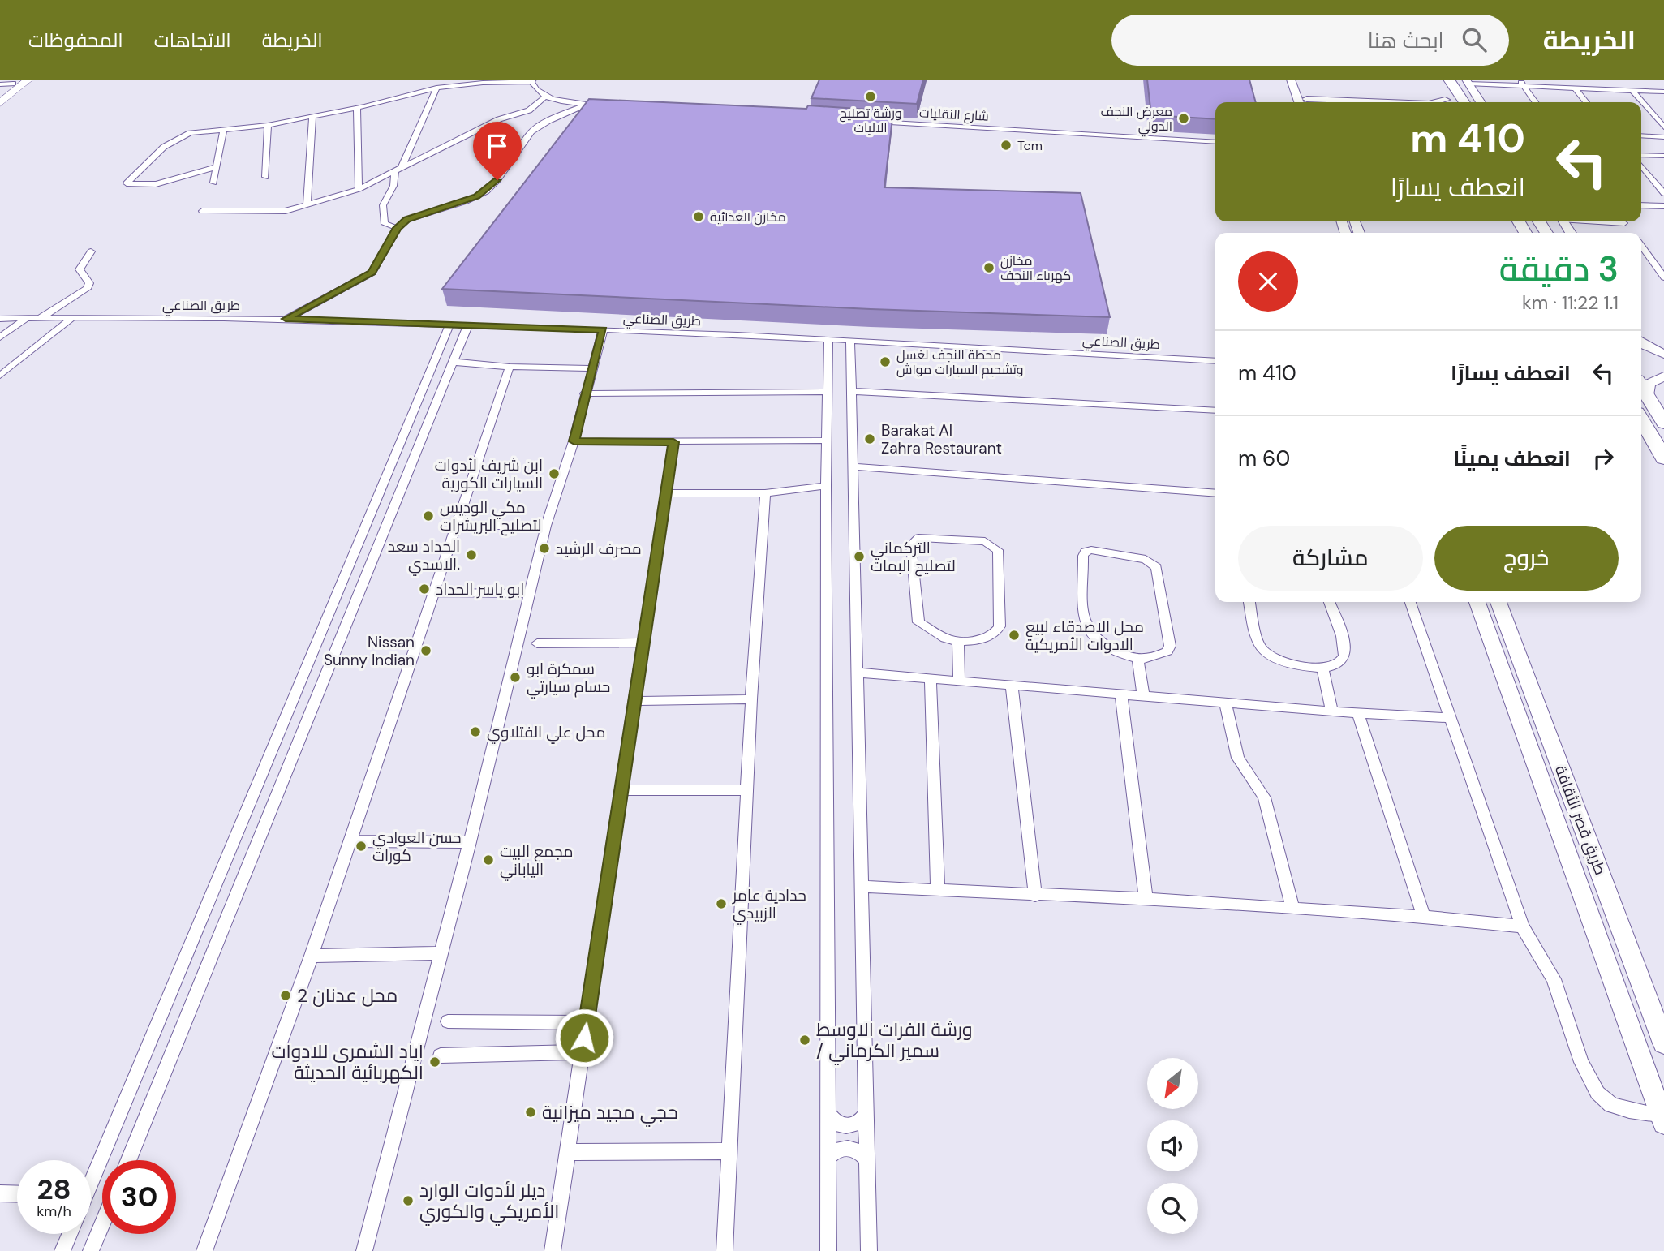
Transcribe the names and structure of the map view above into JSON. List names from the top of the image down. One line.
{"streets":{"street":["شارع النقليات","طريق الصناعي","طريق قصر الثقافة"]},"places":["ورشة تصليح الاليات","معرض النجف الدولي","Tcm","مخازن الغذائية","مخازن كهرباء النجف","محطة النجف لغسل وتشحيم السيارات مواش","Barakat Al Zahra Restaurant","ابن شريف لأدوات السيارات الكورية","مكي الوديس لتصليح البريشرات","مصرف الرشيد","الحداد سعد الاسدي.","التركماني لتصليح البمات","ابو ياسر الحداد","محل الاصدقاء لبيع الادوات الأمريكية","Nissan Sunny Indian","سمكرة ابو حسام سيارتي","محل علي الفتلاوي","حسن العوادي كورات","مجمع البيت الياباني","حدادية عامر الزبيدي","محل عدنان 2","ورشة الفرات الاوسط / سمير الكرماني","اياد الشمري للادوات الكهربائية الحديثة","حجي مجيد ميزانية","ديلر لأدوات الوارد الأمريكي والكوري"],"north":"bottom left","page":{"header":"الخريطة","search":"ابحث هنا","nav":["الخريطة","الاتجاهات","المحفوظات"],"turn":["410 m","انعطف يسارًا"],"heading":["3 دقيقة","1.1 km · 11:22"],"list":[{"name":"انعطف يسارًا","value":"410 m"},{"name":"انعطف يمينًا","value":"60 m"}],"buttons":["خروج","مشاركة"],"speed":"28 km/h","limit":"30"}}
